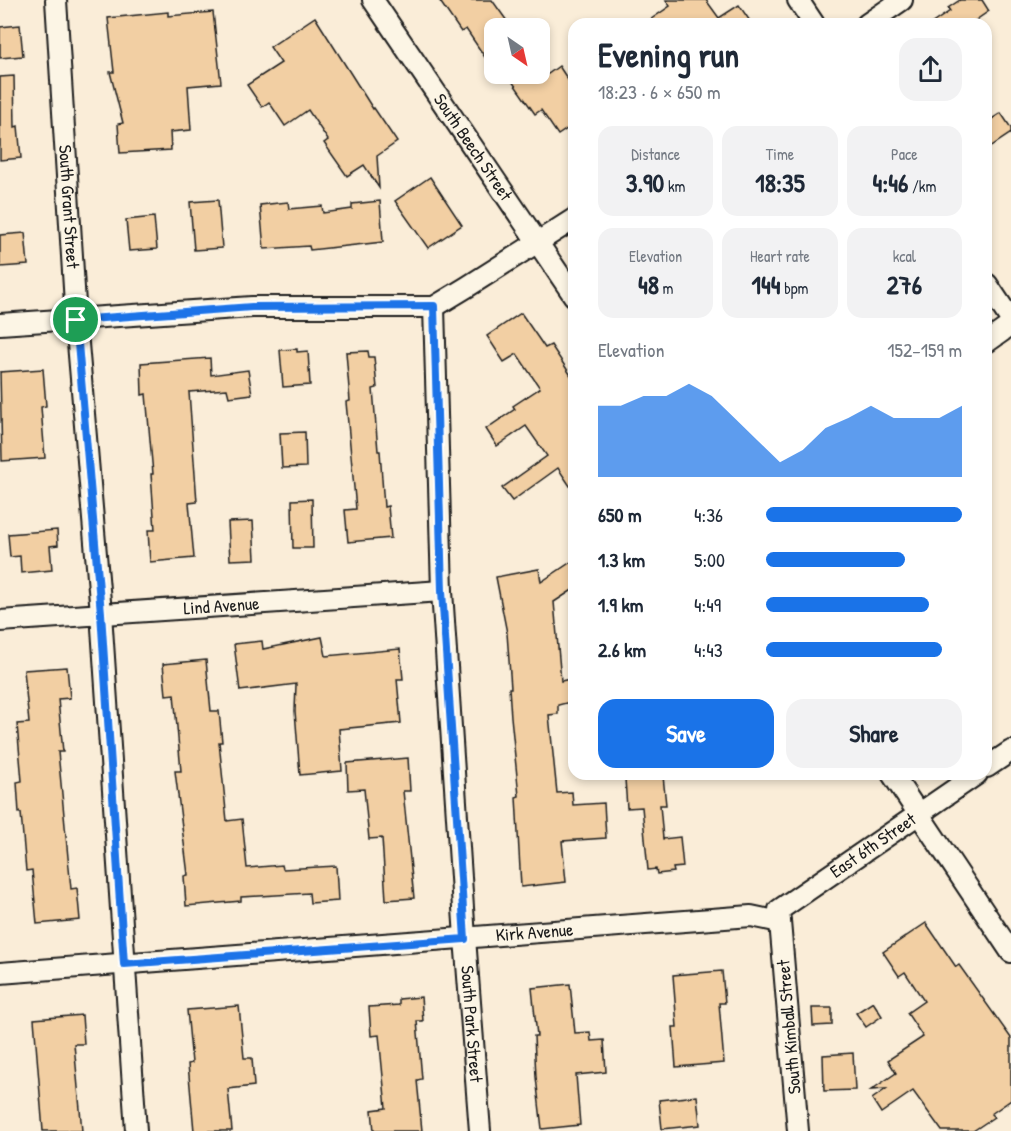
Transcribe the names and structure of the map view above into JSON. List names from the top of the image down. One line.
{"streets":{"street":["South Beech Street","South Grant Street","Lind Avenue","East 6th Street","Kirk Avenue","South Park Street","South Kimball Street"]},"crossings":[["South Grant Street","Lind Avenue"],["South Grant Street","Kirk Avenue"],["Lind Avenue","South Park Street"],["East 6th Street","Kirk Avenue"],["East 6th Street","South Kimball Street"],["Kirk Avenue","South Park Street"],["Kirk Avenue","South Kimball Street"]],"north":"bottom right","page":{"heading":["Evening run","18:23 · 6 × 650 m"],"stats":[["Distance","3.90 km"],["Time","18:35"],["Pace","4:46 /km"],["Elevation","48 m"],["Heart rate","144 bpm"],["kcal","276"]],"chart":["Elevation","152–159 m"],"list":[{"name":"650 m","note":"4:36"},{"name":"1.3 km","note":"5:00"},{"name":"1.9 km","note":"4:49"},{"name":"2.6 km","note":"4:43"}],"buttons":["Save","Share"]}}
